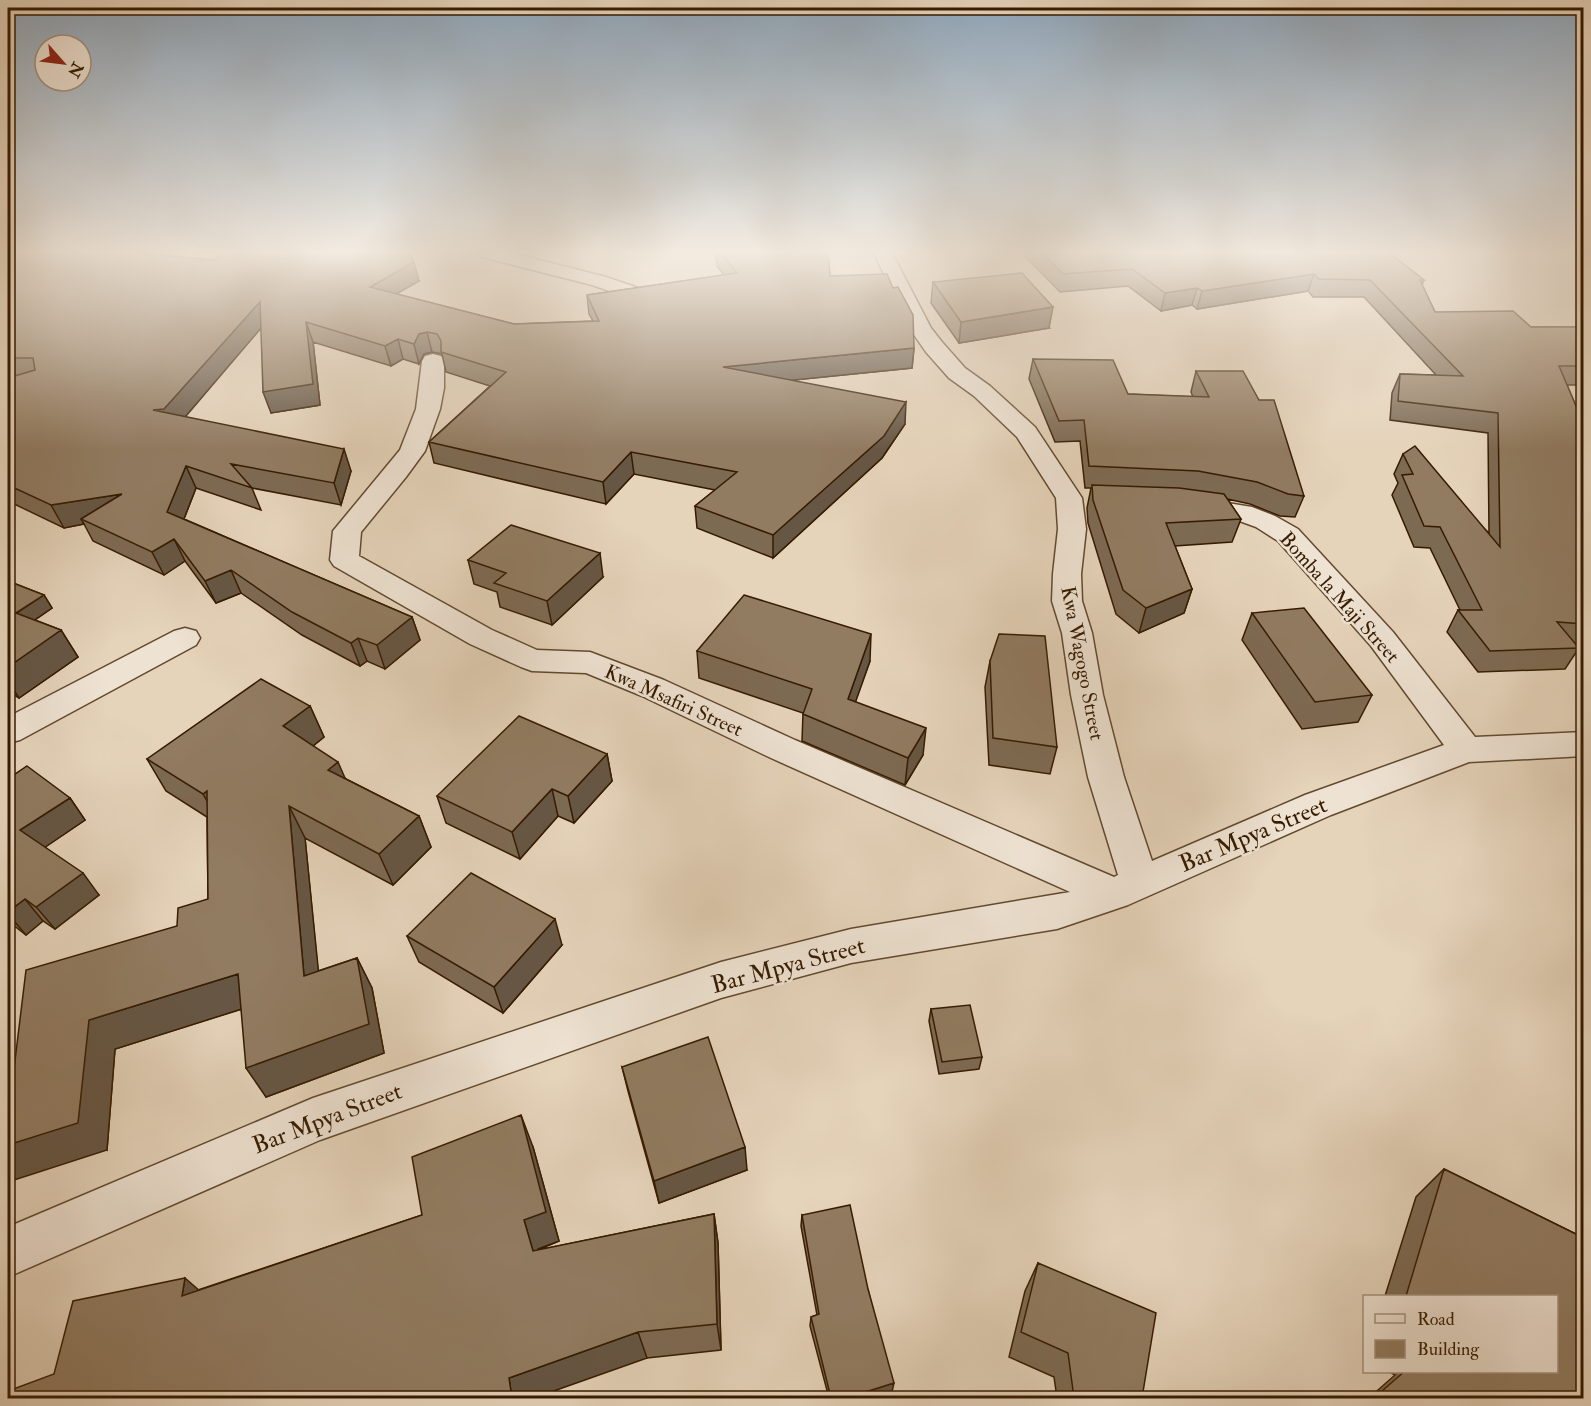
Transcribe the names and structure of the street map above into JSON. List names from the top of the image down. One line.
{"streets":{"street":["Bomba la Maji Street","Kwa Wagogo Street","Kwa Msafiri Street","Bar Mpya Street"]},"crossings":[["Bomba la Maji Street","Bar Mpya Street"],["Kwa Wagogo Street","Kwa Msafiri Street"],["Kwa Wagogo Street","Bar Mpya Street"],["Kwa Msafiri Street","Bar Mpya Street"]],"legend":["Road","Building"],"north":"bottom right"}
